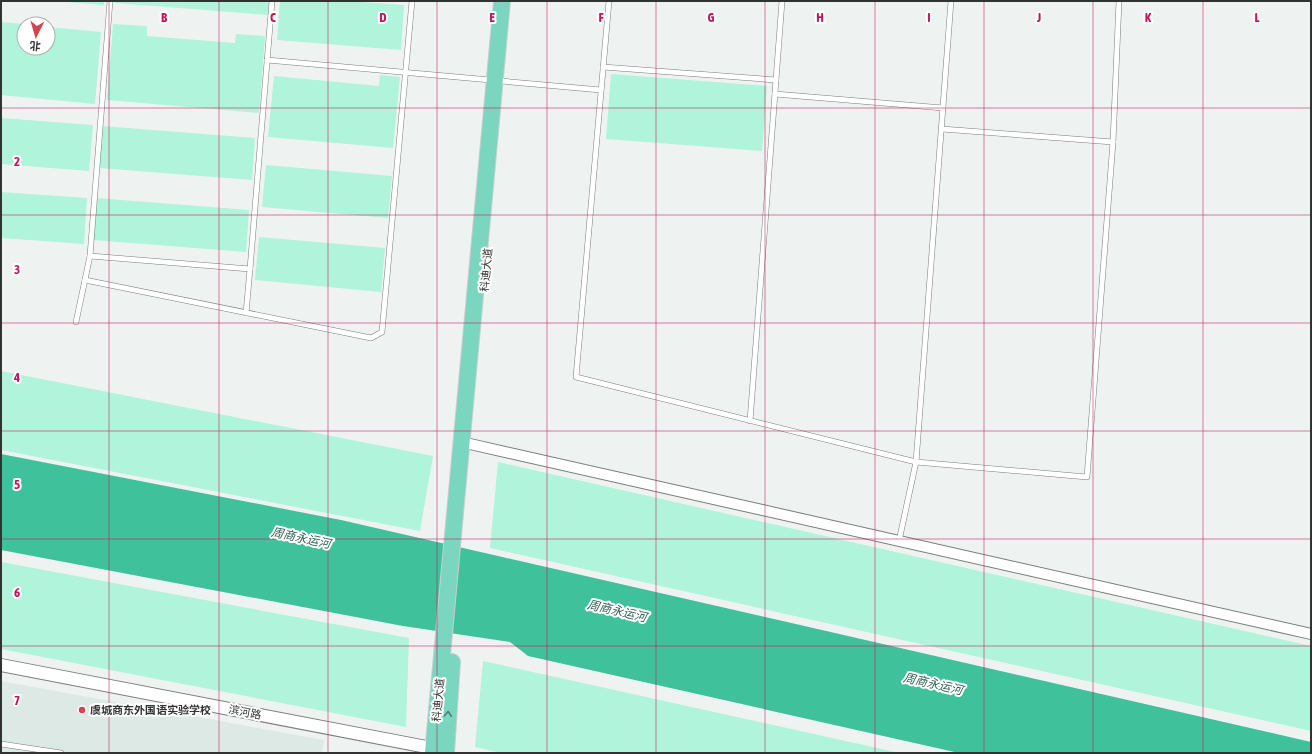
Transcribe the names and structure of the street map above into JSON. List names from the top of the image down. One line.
{"streets":{"main road":["科迪大道"],"street":["滨河路"]},"crossings":[["科迪大道","滨河路"]],"water":["周商永运河"],"places":["虞城商东外国语实验学校"],"north":"bottom","grid":{"columns":["B","C","D","E","F","G","H","I","J","K","L"],"rows":["2","3","4","5","6","7"]}}
